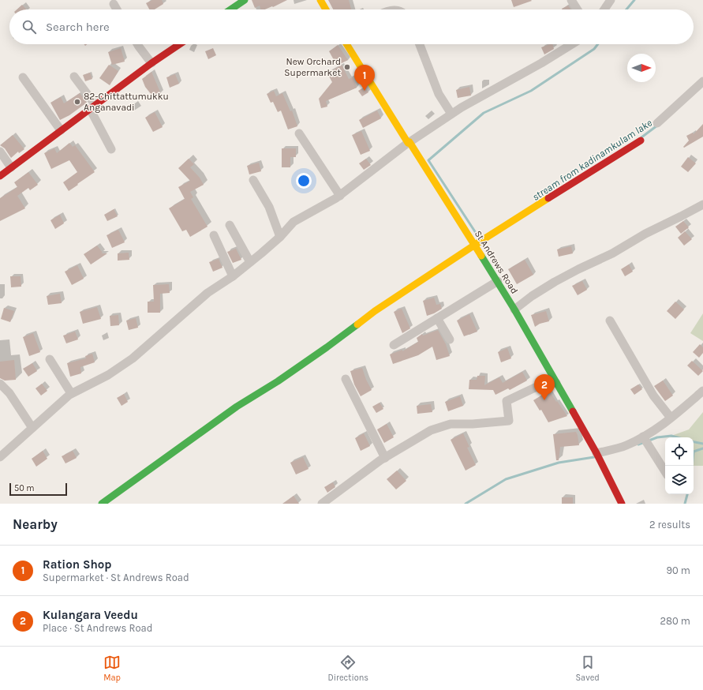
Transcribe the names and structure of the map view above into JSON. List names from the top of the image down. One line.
{"streets":{"main road":["St Andrews Road"]},"water":["stream from kadinamkulam lake"],"places":["New Orchard Supermarket","82-Chittattumukku Anganavadi"],"scale_bar":"50 m","north":"right","page":{"search":"Search here","pins":["1","2"],"scale":"50 m","heading":["Nearby","2 results"],"list":[{"mark":"1","name":"Ration Shop","note":"Supermarket · St Andrews Road","value":"90 m"},{"mark":"2","name":"Kulangara Veedu","note":"Place · St Andrews Road","value":"280 m"}],"nav":["Map","Directions","Saved"]}}
